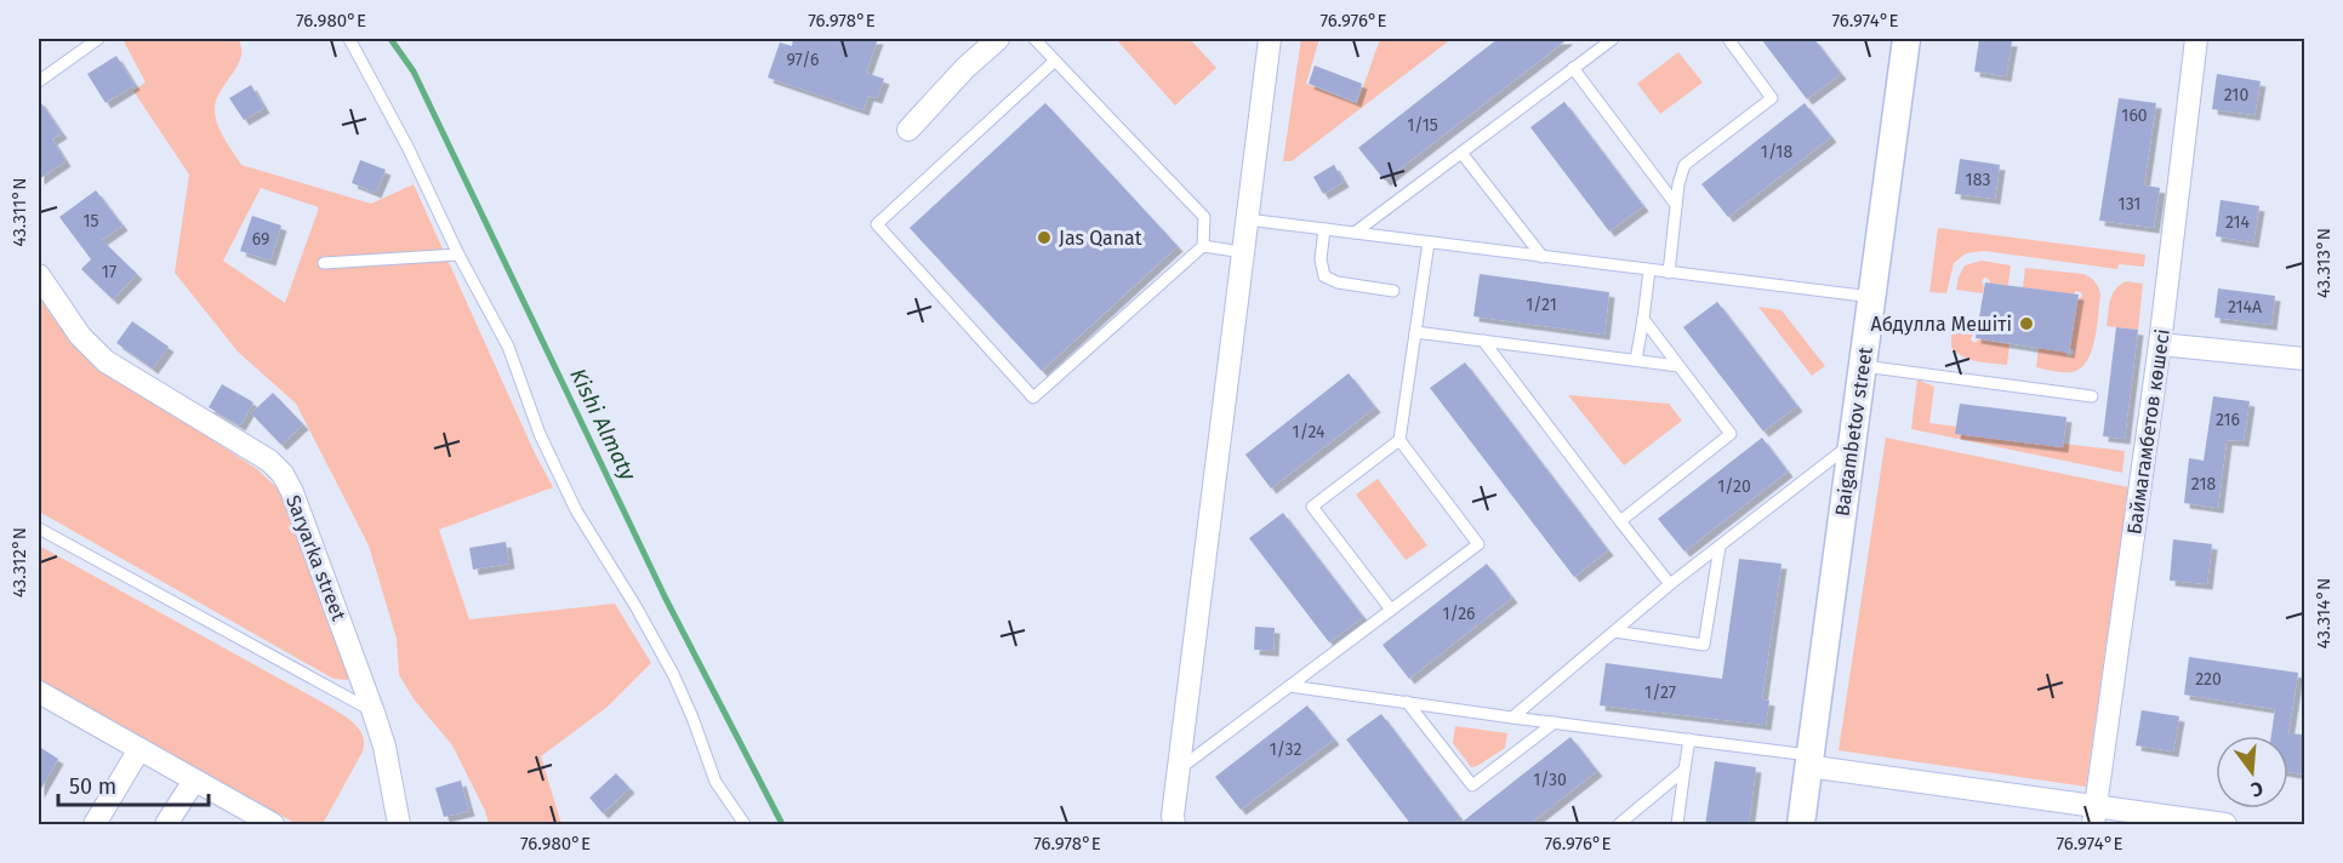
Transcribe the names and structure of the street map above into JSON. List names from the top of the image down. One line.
{"streets":{"street":["Baigambetov street","Баймагамбетов көшесі","Saryarka street"]},"water":["Kіshі Almaty"],"places":["Jas Qanat","Абдулла Мешіті"],"house_numbers":["97/6","210","160","1/15","1/18","183","131","15","214","69","17","1/21","214А","216","1/24","218","1/20","1/26","220","1/27","1/32","1/30"],"scale_bar":"50 m","north":"bottom","coordinates":["76.980°E","76.978°E","76.976°E","76.974°E","43.311°N","43.313°N","43.312°N","43.314°N"]}
